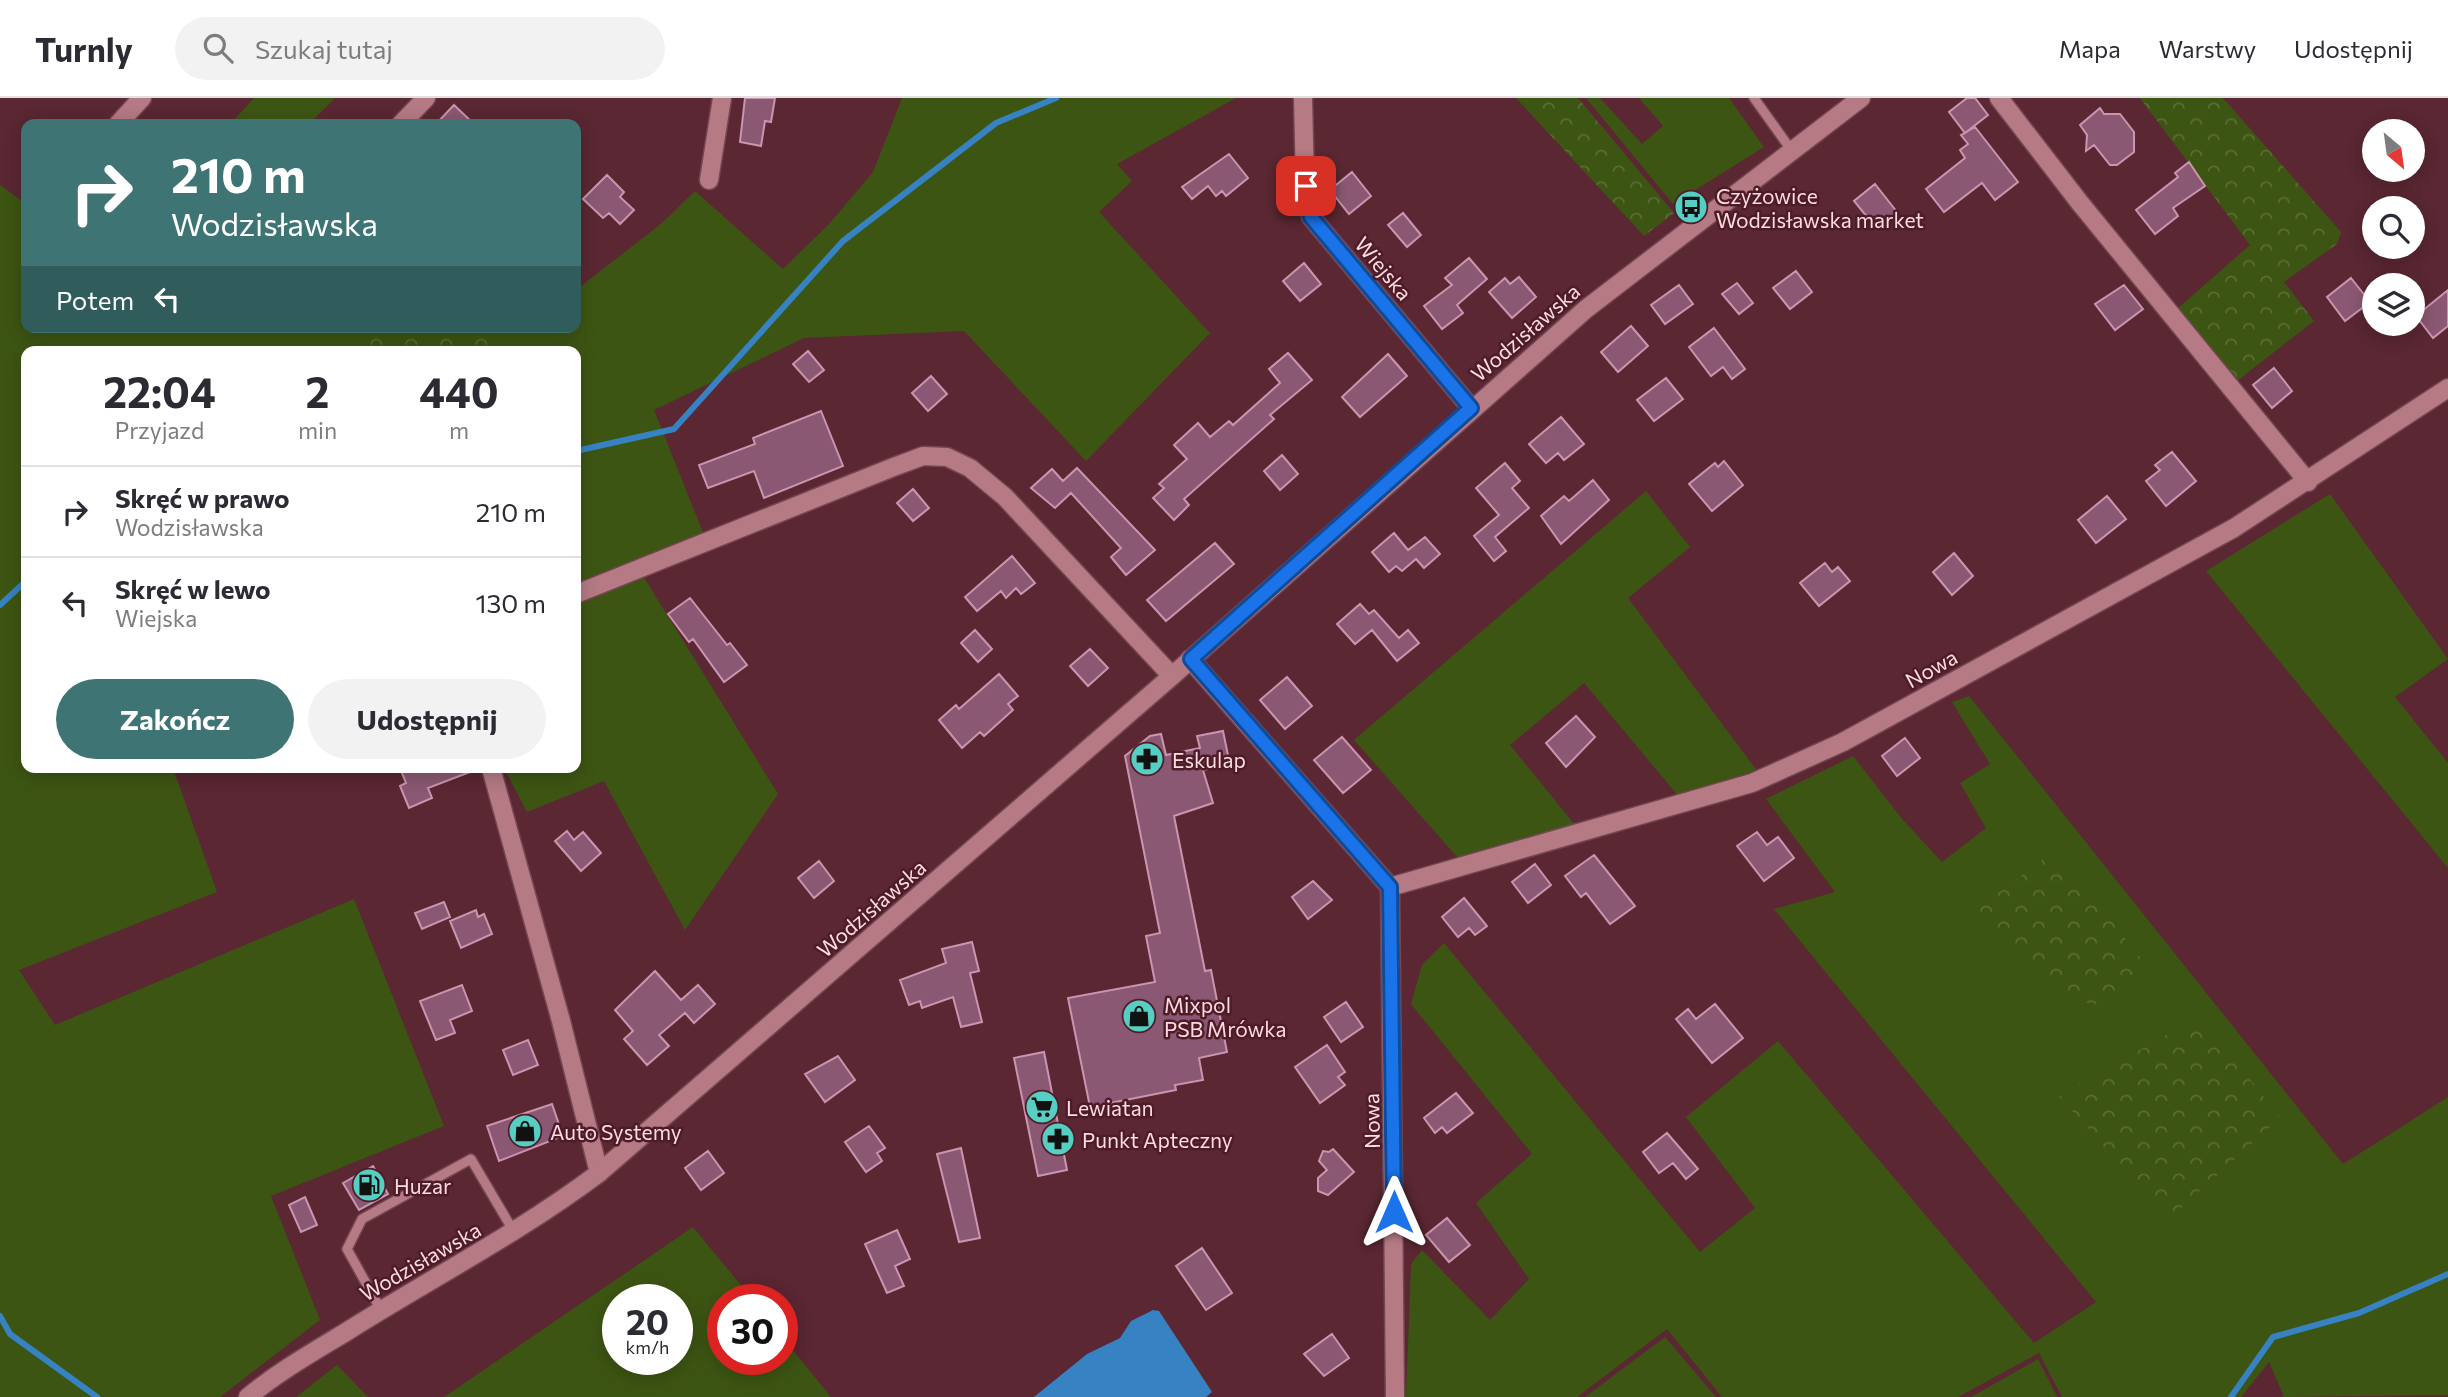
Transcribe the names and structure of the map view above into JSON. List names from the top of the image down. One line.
{"streets":{"street":["Wiejska","Wodzisławska","Nowa"]},"crossings":[["Wiejska","Wodzisławska"]],"places":{"bus stop":["Czyżowice Wodzisławska market"],"pharmacy":["Eskulap","Punkt Apteczny"],"shop":["Mixpol PSB Mrówka","Auto Systemy"],"supermarket":["Lewiatan"],"fuel station":["Huzar"]},"north":"bottom right","page":{"header":"Turnly","search":"Szukaj tutaj","nav":["Mapa","Warstwy","Udostępnij"],"turn":["210 m","Wodzisławska"],"then":"Potem","eta":["22:04","Przyjazd","2","min","440","m"],"list":[{"name":"Skręć w prawo","note":"Wodzisławska","value":"210 m"},{"name":"Skręć w lewo","note":"Wiejska","value":"130 m"}],"buttons":["Zakończ","Udostępnij"],"speed":"20 km/h","limit":"30"}}
